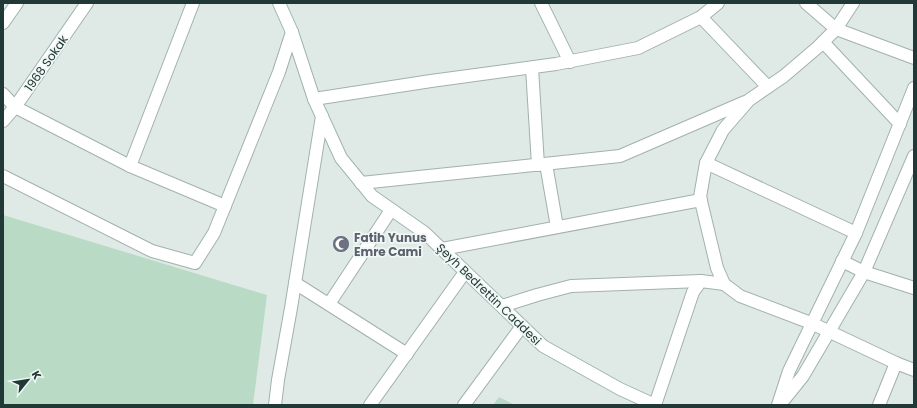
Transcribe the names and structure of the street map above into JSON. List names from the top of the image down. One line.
{"streets":{"street":["1968 Sokak","Şeyh Bedrettin Caddesi"]},"places":{"mosque":["Fatih Yunus Emre Cami"]},"north":"top right"}
